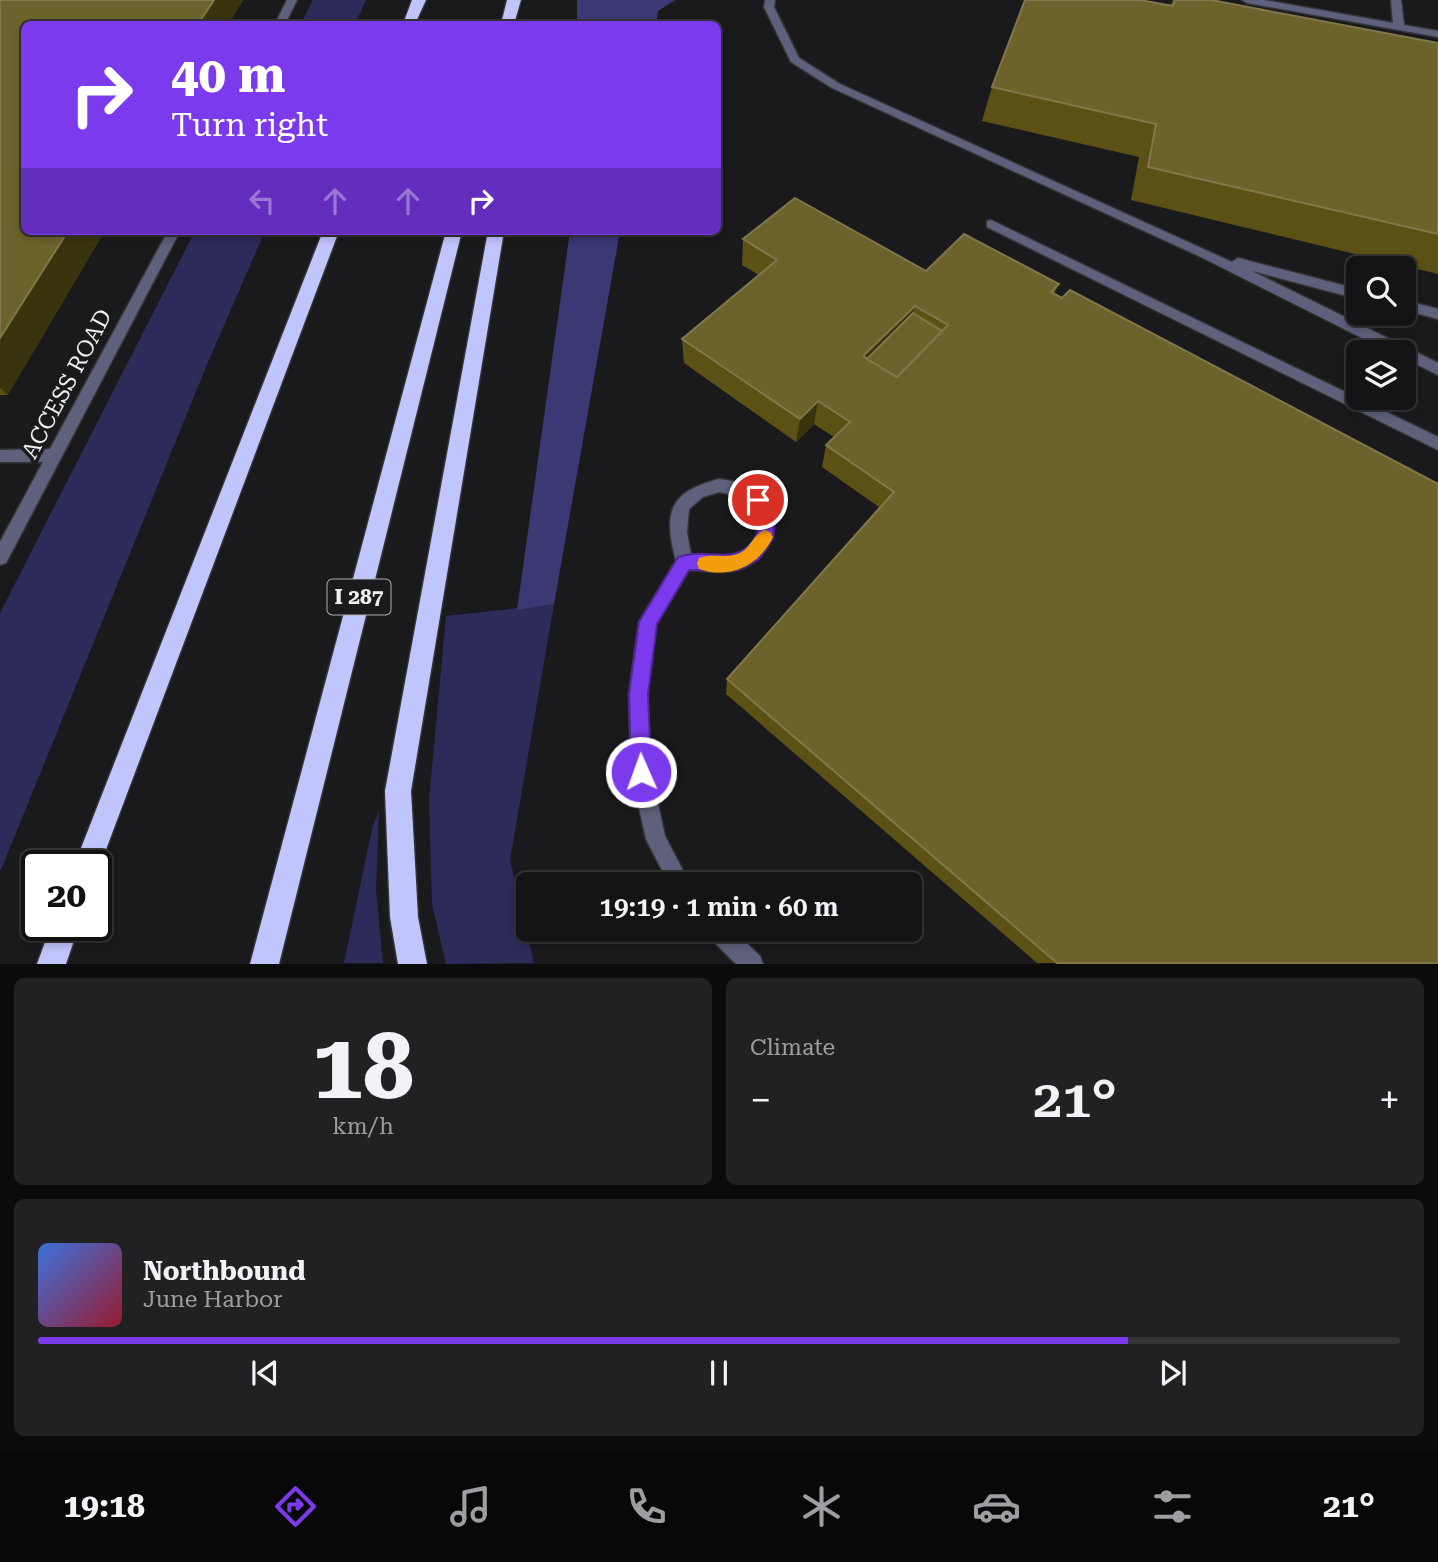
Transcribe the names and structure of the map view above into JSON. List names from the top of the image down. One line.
{"streets":{"highway":["I 287"],"lane":["ACCESS ROAD"]},"page":{"turn":["40 m","Turn right"],"limit":"20","trip":"19:19 · 1 min · 60 m","tile":[["18","km/h"],"Climate"],"heat":["−","21°","+"],"song":["Northbound","June Harbor"],"tabs":["19:18","21°"]}}
